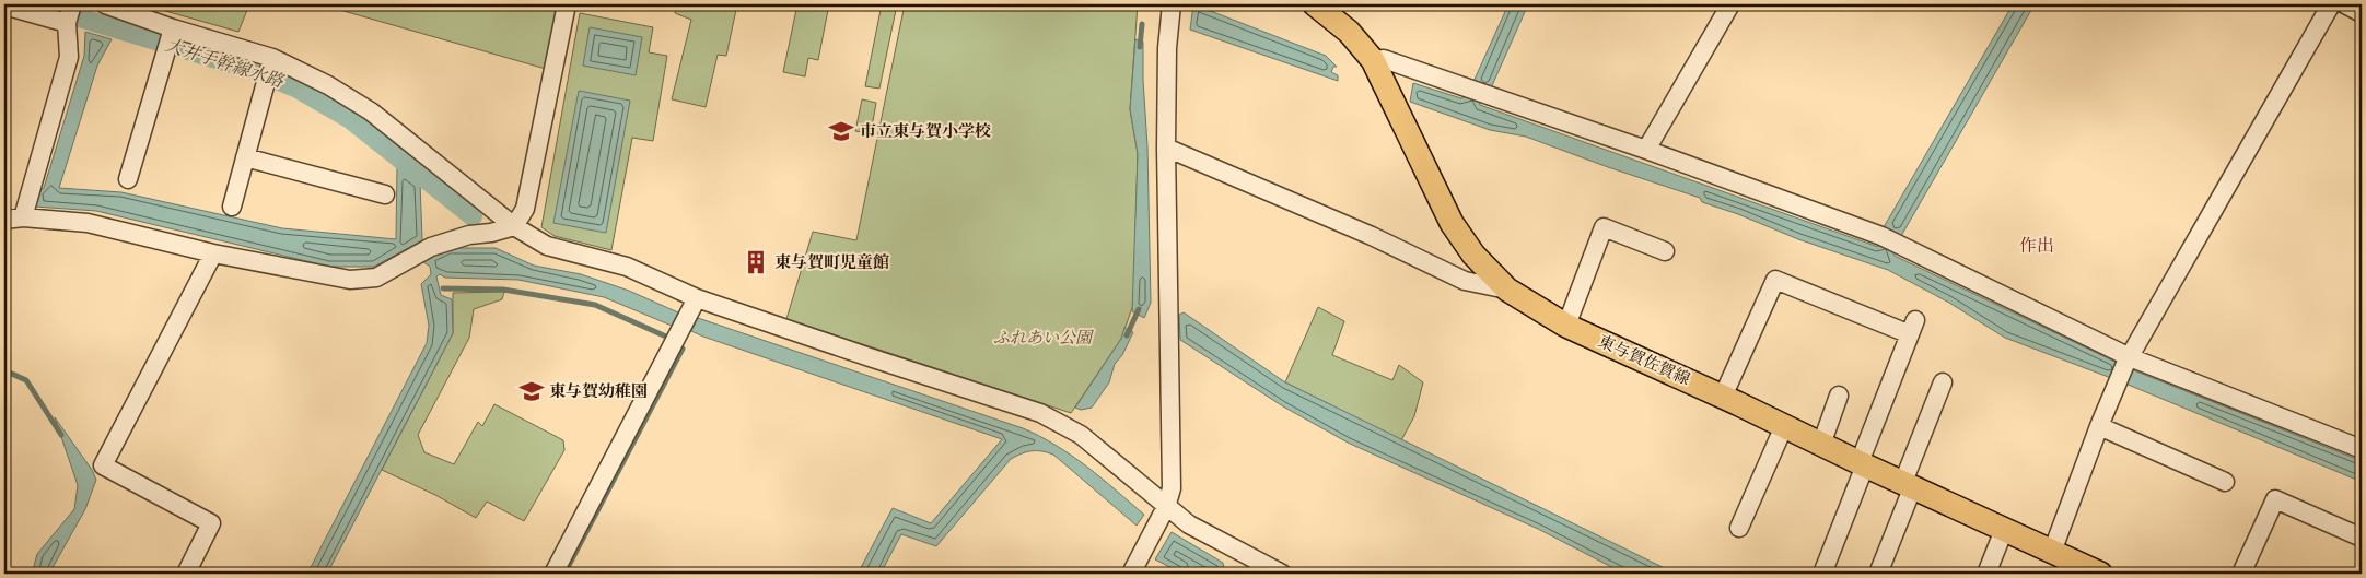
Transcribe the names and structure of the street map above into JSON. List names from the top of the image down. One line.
{"streets":{"main road":["東与賀佐賀線"]},"districts":["作出"],"water":["大井手幹線水路"],"parks":["ふれあい公園"],"places":{"school or university":["市立東与賀小学校","東与賀幼稚園"],"building":["東与賀町児童館"]}}
